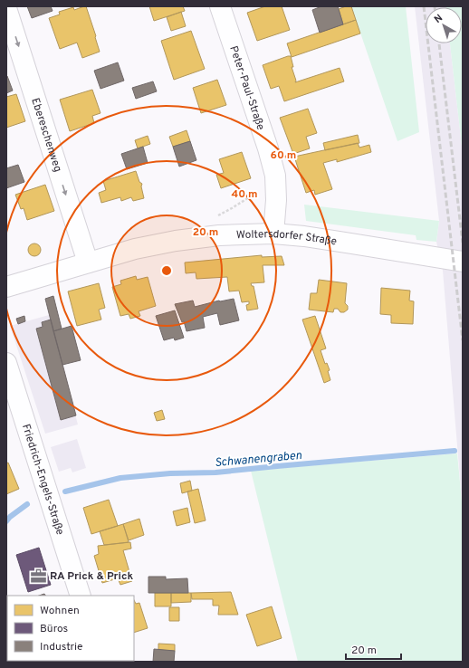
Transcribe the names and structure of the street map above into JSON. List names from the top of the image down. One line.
{"streets":{"street":["Peter-Paul-Straße","Ebereschenweg","Woltersdorfer Straße","Friedrich-Engels-Straße"]},"crossings":[["Peter-Paul-Straße","Woltersdorfer Straße"],["Ebereschenweg","Woltersdorfer Straße"]],"one_way":["Ebereschenweg"],"water":["Schwanengraben"],"places":{"office":["RA Prick & Prick"]},"legend":["Wohnen","Büros","Industrie"],"scale_bar":"20 m","north":"top left","rings":["60 m","40 m","20 m"]}
